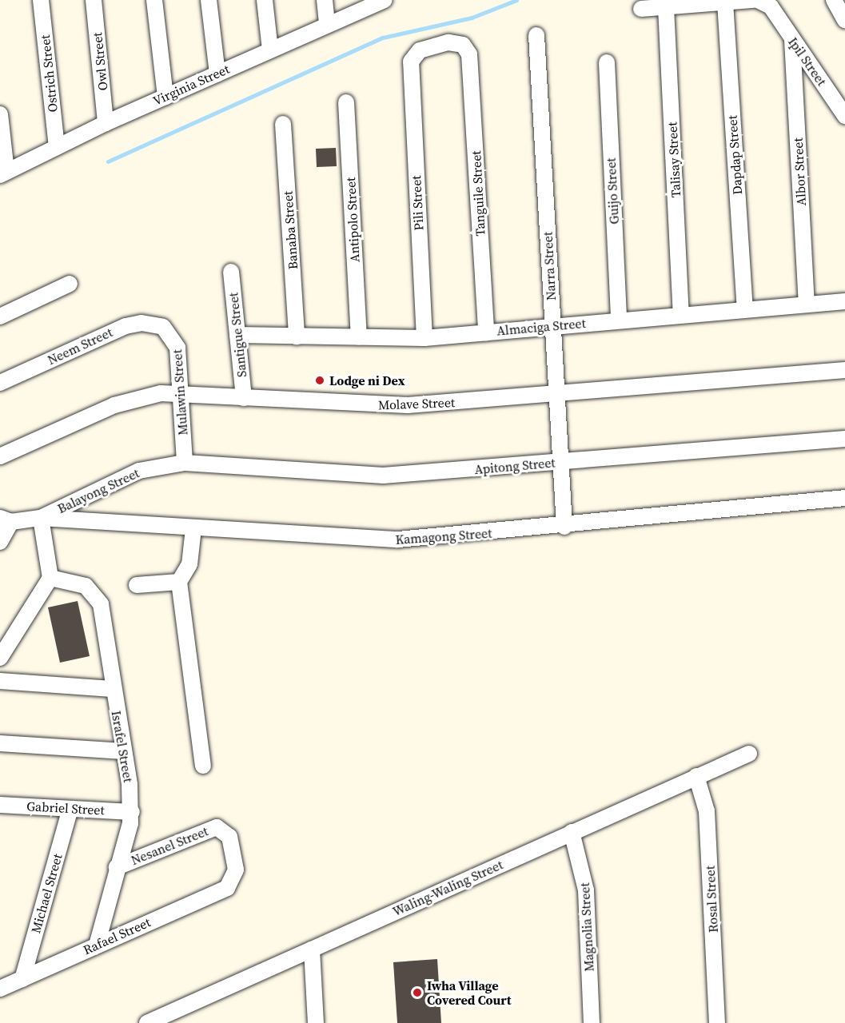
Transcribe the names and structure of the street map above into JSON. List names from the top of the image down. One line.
{"streets":{"street":["Owl Street","Ipil Street","Ostrich Street","Virginia Street","Dapdap Street","Talisay Street","Albor Street","Guijo Street","Tanguile Street","Pili Street","Antipolo Street","Banaba Street","Narra Street","Almaciga Street","Santigue Street","Neem Street","Mulawin Street","Molave Street","Apitong Street","Balayong Street","Kamagong Street","Israfel Street","Gabriel Street","Nesanel Street","Waling-Waling Street","Michael Street","Rosal Street","Magnolia Street","Rafael Street"]},"crossings":[["Owl Street","Virginia Street"],["Ipil Street","Albor Street"],["Ostrich Street","Virginia Street"],["Dapdap Street","Almaciga Street"],["Talisay Street","Almaciga Street"],["Albor Street","Almaciga Street"],["Guijo Street","Almaciga Street"],["Tanguile Street","Pili Street"],["Tanguile Street","Almaciga Street"],["Pili Street","Almaciga Street"],["Antipolo Street","Almaciga Street"],["Banaba Street","Almaciga Street"],["Narra Street","Almaciga Street"],["Narra Street","Molave Street"],["Narra Street","Apitong Street"],["Narra Street","Kamagong Street"],["Almaciga Street","Santigue Street"],["Santigue Street","Molave Street"],["Neem Street","Mulawin Street"],["Mulawin Street","Molave Street"],["Mulawin Street","Apitong Street"],["Mulawin Street","Balayong Street"],["Apitong Street","Balayong Street"],["Balayong Street","Kamagong Street"],["Israfel Street","Gabriel Street"],["Israfel Street","Nesanel Street"],["Israfel Street","Rafael Street"],["Gabriel Street","Michael Street"],["Nesanel Street","Rafael Street"],["Waling-Waling Street","Rosal Street"],["Waling-Waling Street","Magnolia Street"],["Michael Street","Rafael Street"]],"places":["Lodge ni Dex","Iwha Village Covered Court"]}
